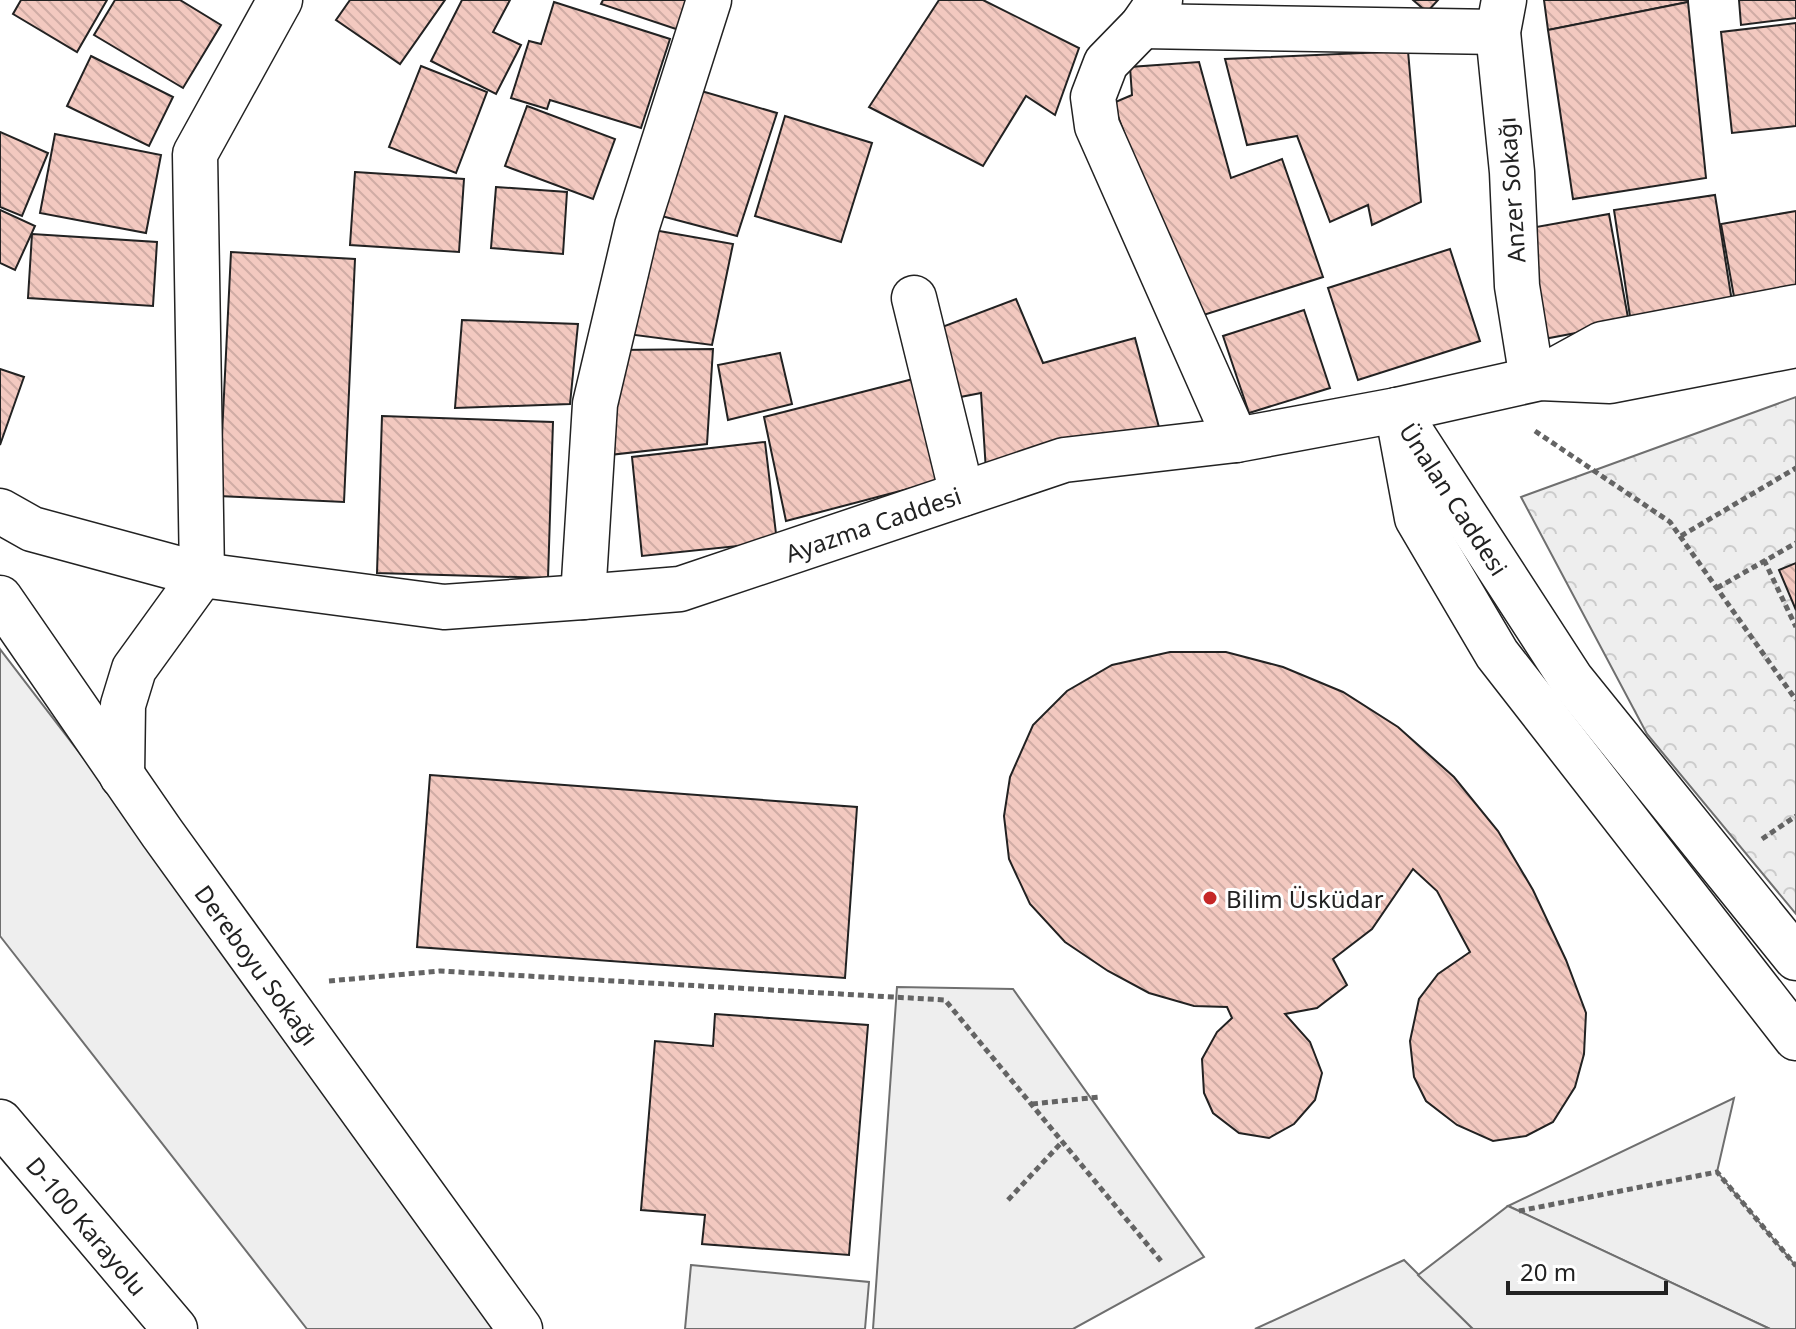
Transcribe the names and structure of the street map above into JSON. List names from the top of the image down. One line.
{"streets":{"main road":["Anzer Sokağı","Ünalan Caddesi","Ayazma Caddesi","Dereboyu Sokağı","D-100 Karayolu"]},"crossings":[["Anzer Sokağı","Ayazma Caddesi"],["Ünalan Caddesi","Ayazma Caddesi"]],"places":["Bilim Üsküdar"],"scale_bar":"20 m"}
